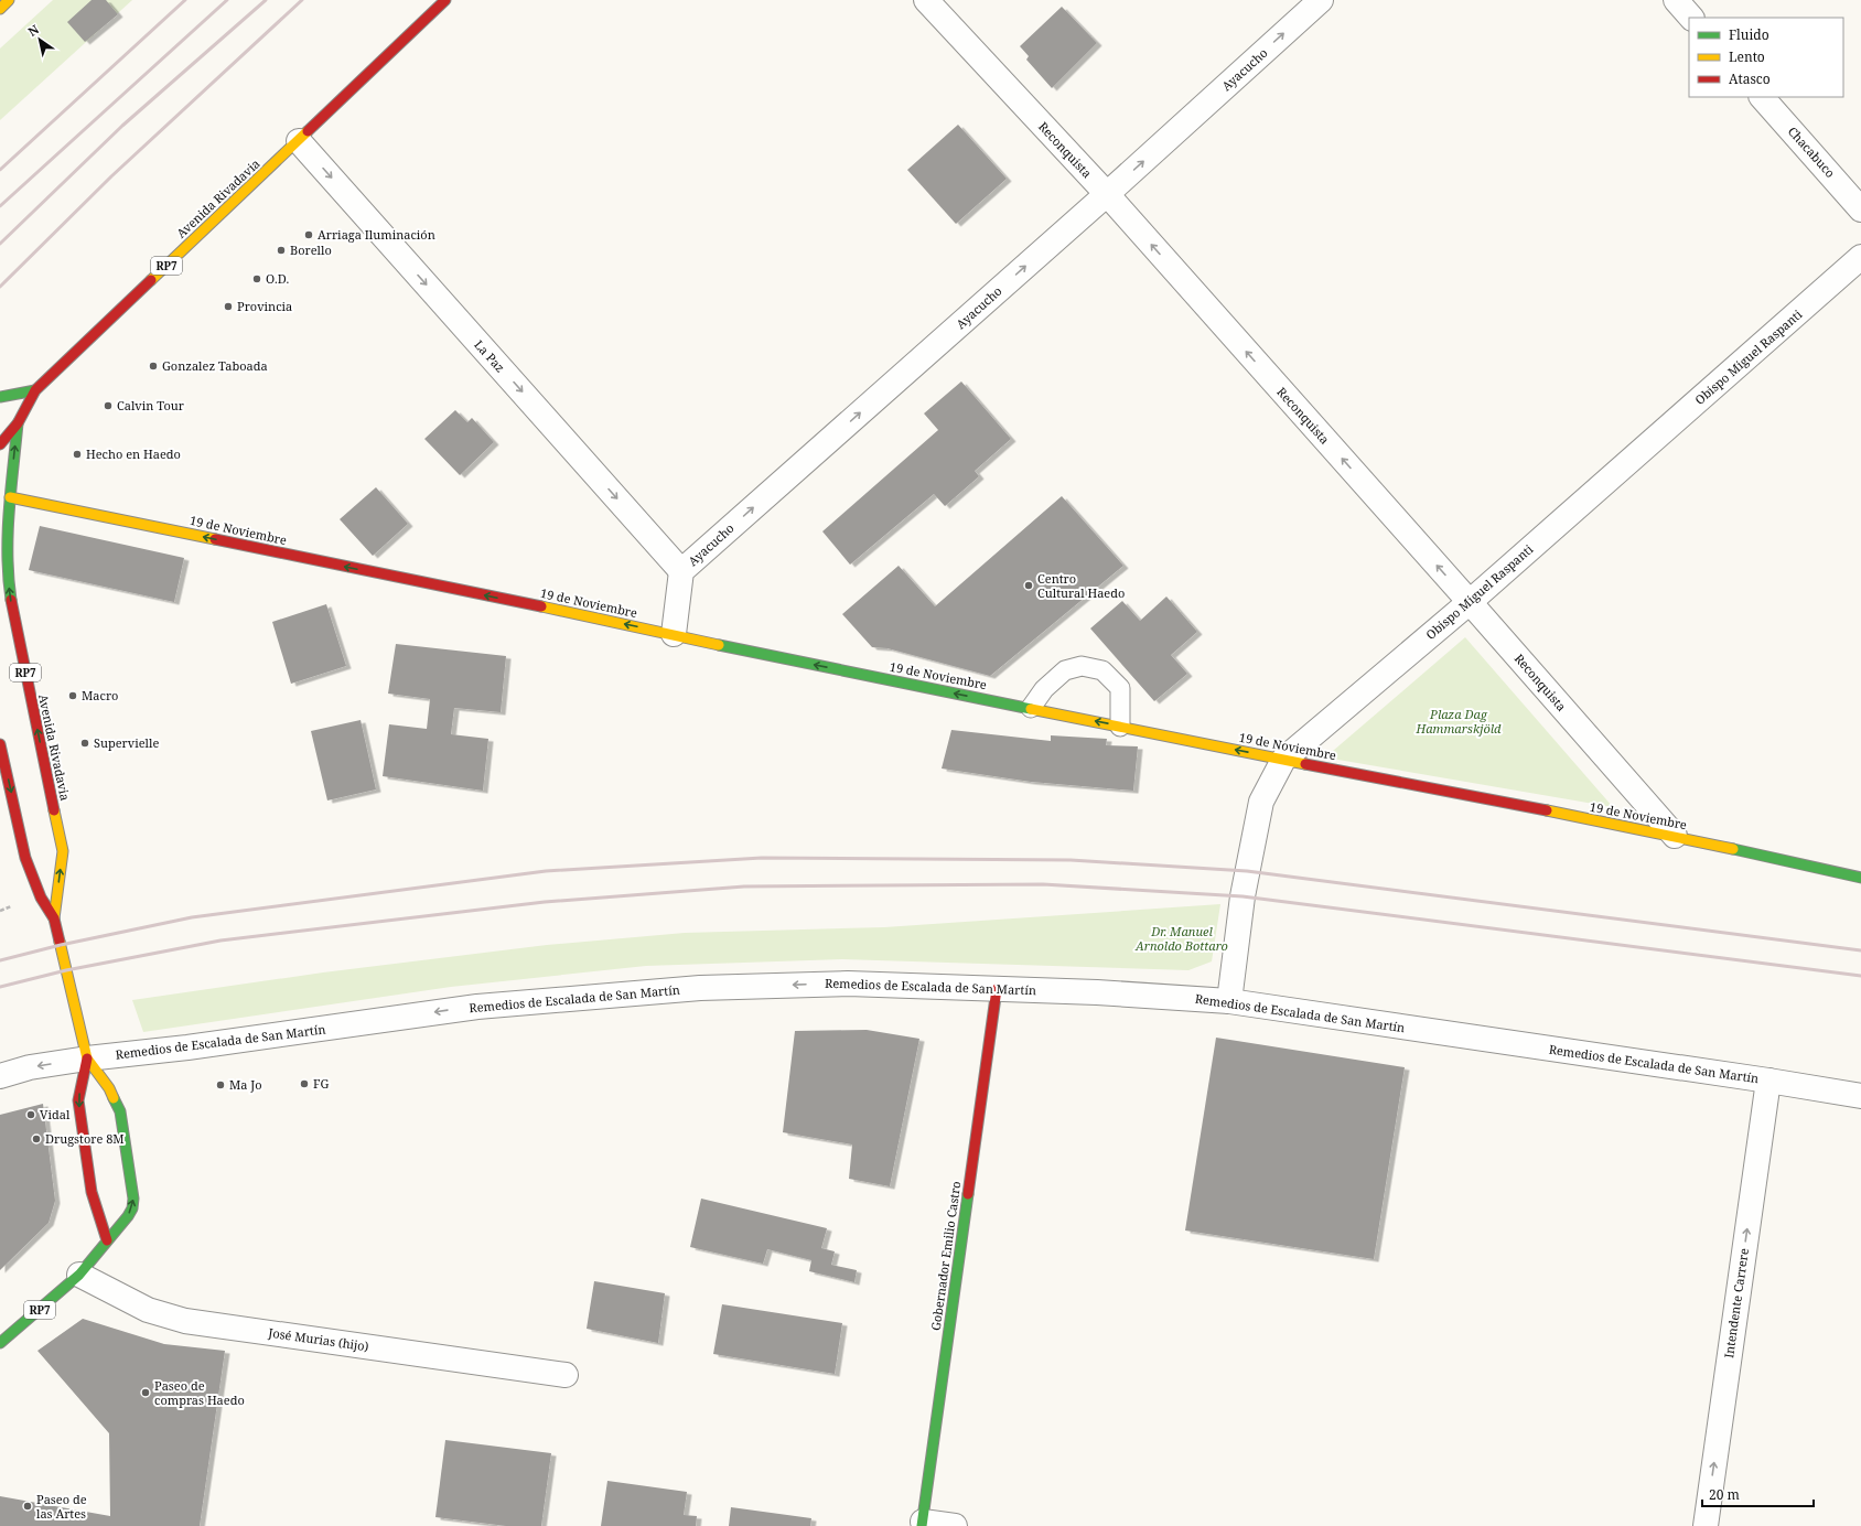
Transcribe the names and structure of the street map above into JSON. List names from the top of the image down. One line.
{"streets":{"street":["Ayacucho","Reconquista","Chacabuco","Avenida Rivadavia","RP7","La Paz","Obispo Miguel Raspanti","19 de Noviembre","Remedios de Escalada de San Martín","Gobernador Emilio Castro","Intendente Carrere","José Murias (hijo)"]},"crossings":[["Ayacucho","Reconquista"],["Ayacucho","La Paz"],["Ayacucho","19 de Noviembre"],["Reconquista","Obispo Miguel Raspanti"],["Reconquista","19 de Noviembre"],["Avenida Rivadavia","La Paz"],["Avenida Rivadavia","19 de Noviembre"],["Avenida Rivadavia","Remedios de Escalada de San Martín"],["Avenida Rivadavia","José Murias (hijo)"],["Obispo Miguel Raspanti","19 de Noviembre"],["Obispo Miguel Raspanti","Remedios de Escalada de San Martín"],["Remedios de Escalada de San Martín","Gobernador Emilio Castro"],["Remedios de Escalada de San Martín","Intendente Carrere"]],"one_way":["Ayacucho","Reconquista","La Paz","19 de Noviembre","Remedios de Escalada de San Martín","Intendente Carrere"],"parks":["Plaza Dag Hammarskjöld","Dr. Manuel Arnoldo Bottaro"],"places":["Arriaga Iluminación","Borello","O.D.","Provincia","Gonzalez Taboada","Calvin Tour","Hecho en Haedo","Centro Cultural Haedo","Macro","Supervielle","FG","Ma Jo","Vidal","Drugstore 8M","Paseo de compras Haedo","Paseo de las Artes"],"legend":["Fluido","Lento","Atasco"],"scale_bar":"20 m","north":"top left"}
